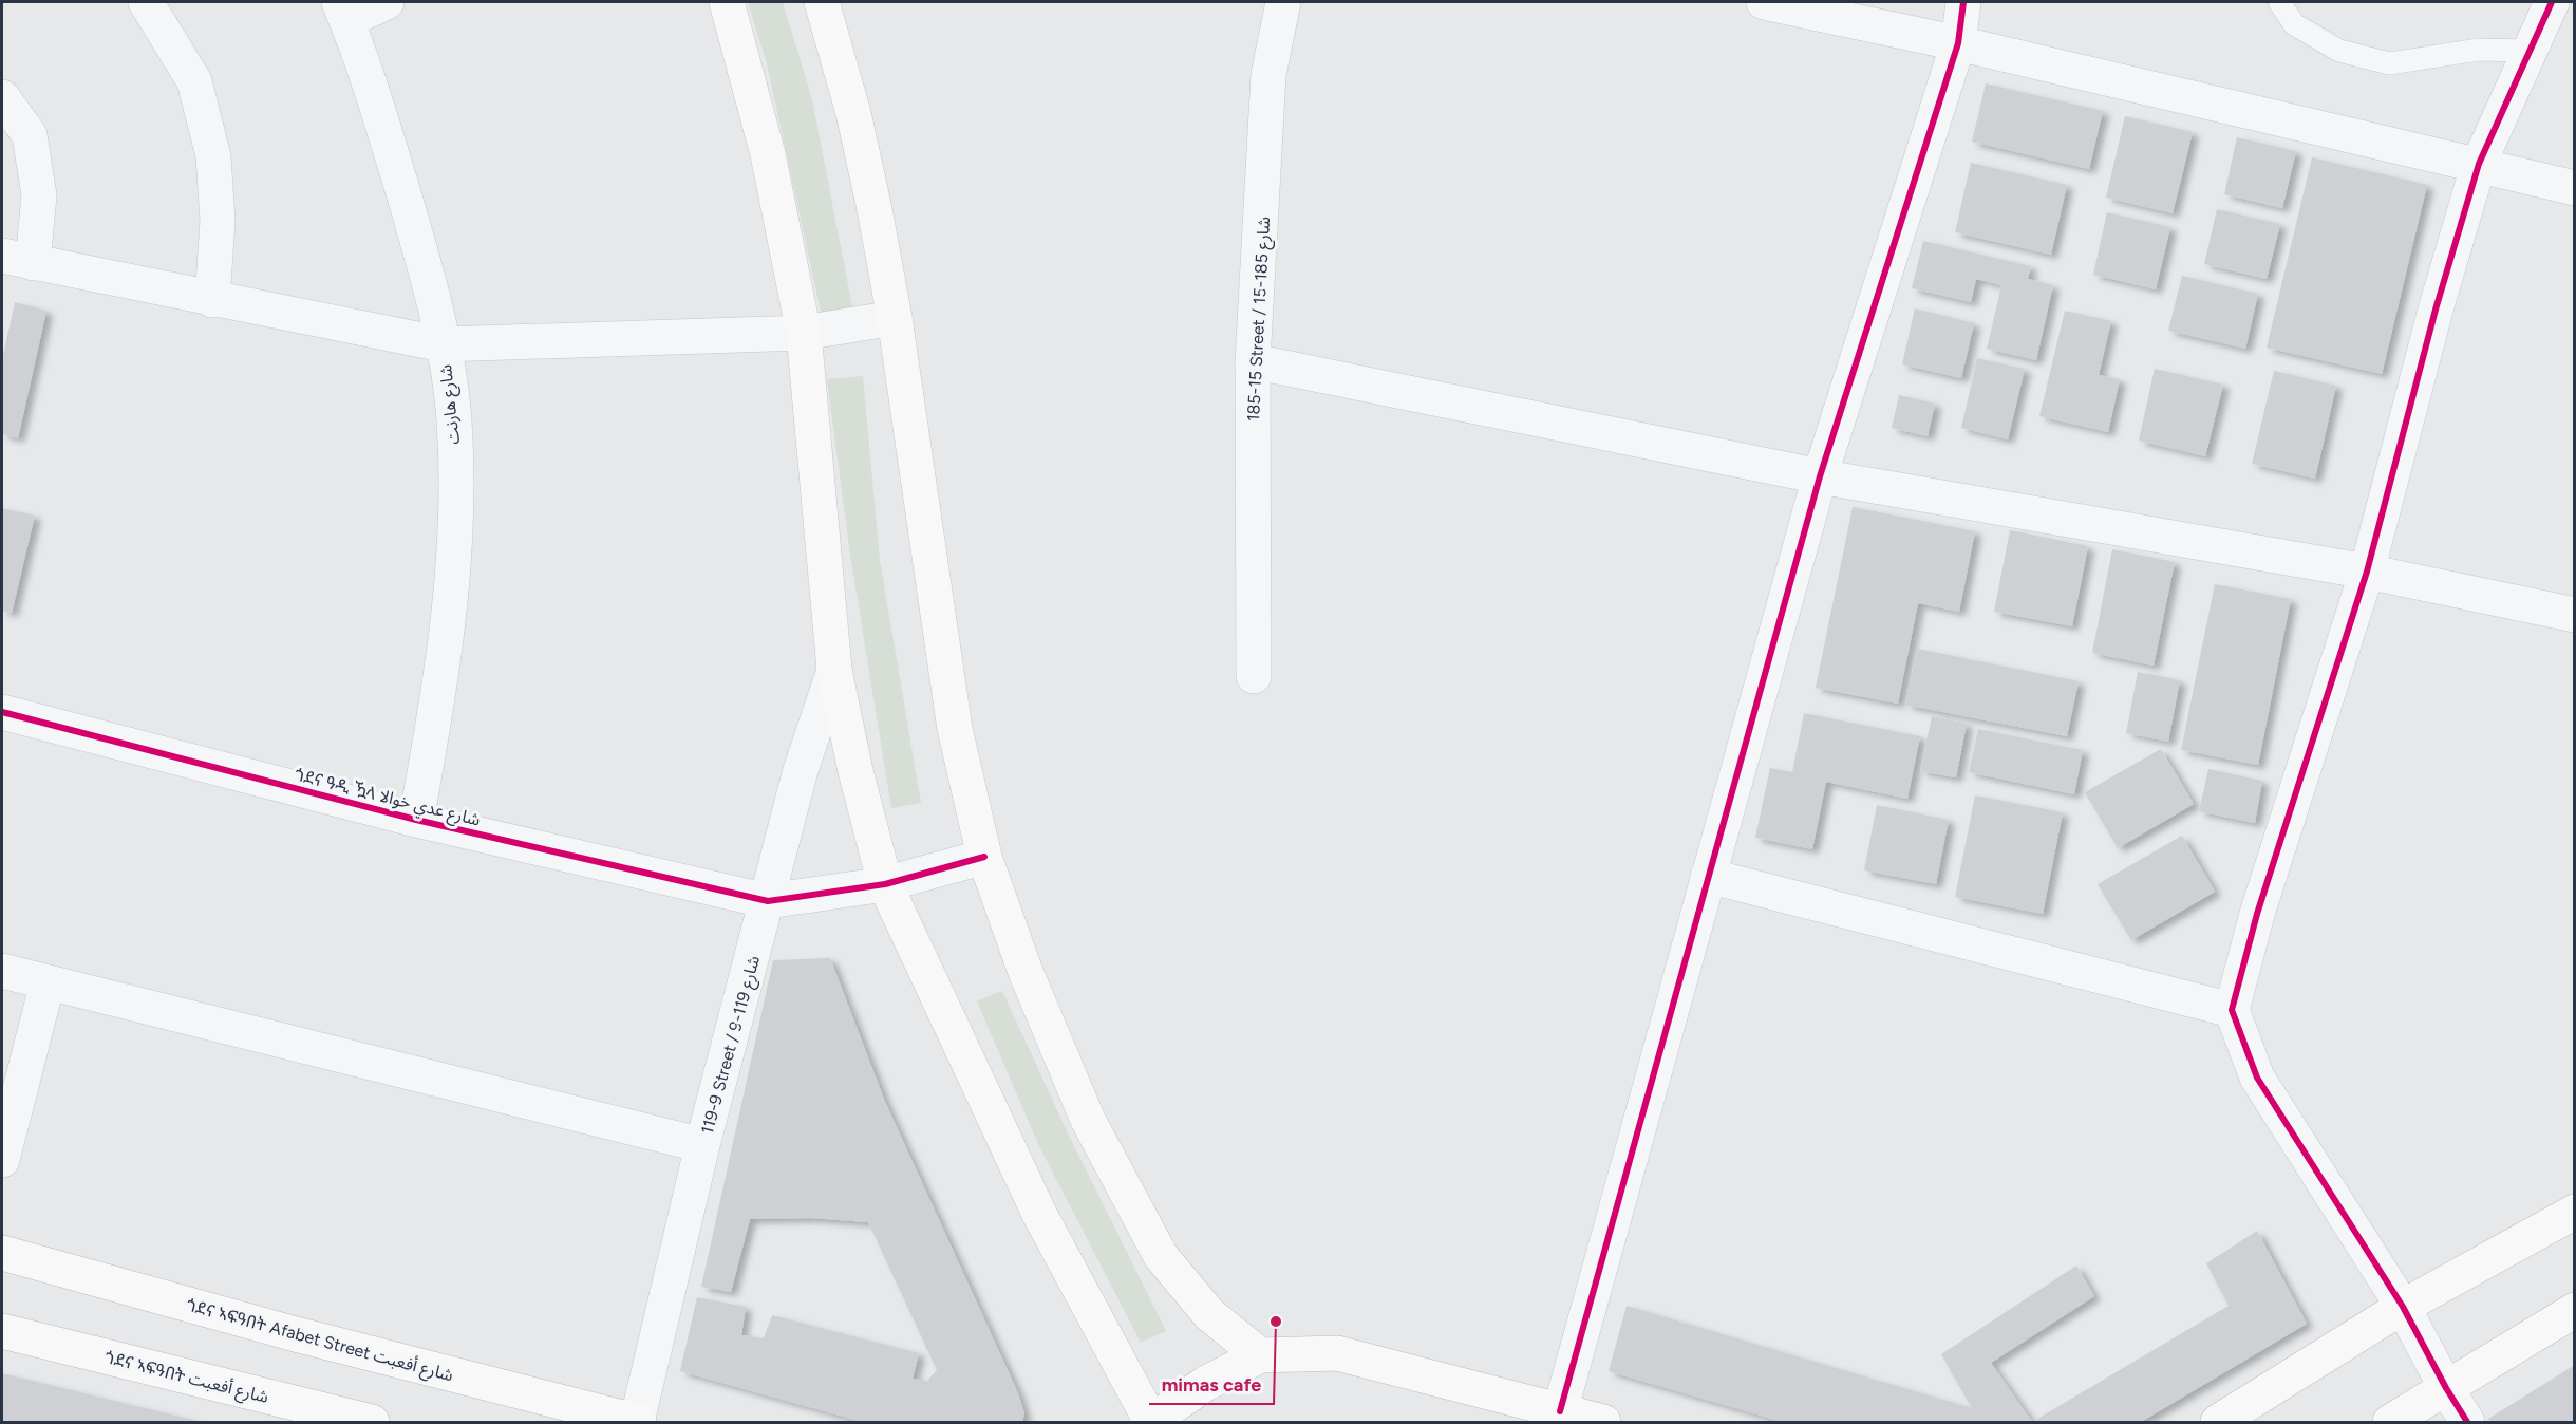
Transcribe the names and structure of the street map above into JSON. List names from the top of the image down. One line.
{"streets":{"main road":["ጎደና ኣፍዓበት Afabet Street شارع أفعبت","ጎደና ኣፍዓበት شارع أفعبت"],"street":["185-15 Street / شارع 185-15","شارع هارنت","ጎደና ዓዲ ዃላ شارع عدي خوالا","119-9 Street / شارع 119-9"]},"crossings":[["شارع هارنت","ጎደና ዓዲ ዃላ شارع عدي خوالا"],["ጎደና ዓዲ ዃላ شارع عدي خوالا","119-9 Street / شارع 119-9"],["119-9 Street / شارع 119-9","ጎደና ኣፍዓበት Afabet Street شارع أفعبت"]],"places":["mimas cafe"]}
